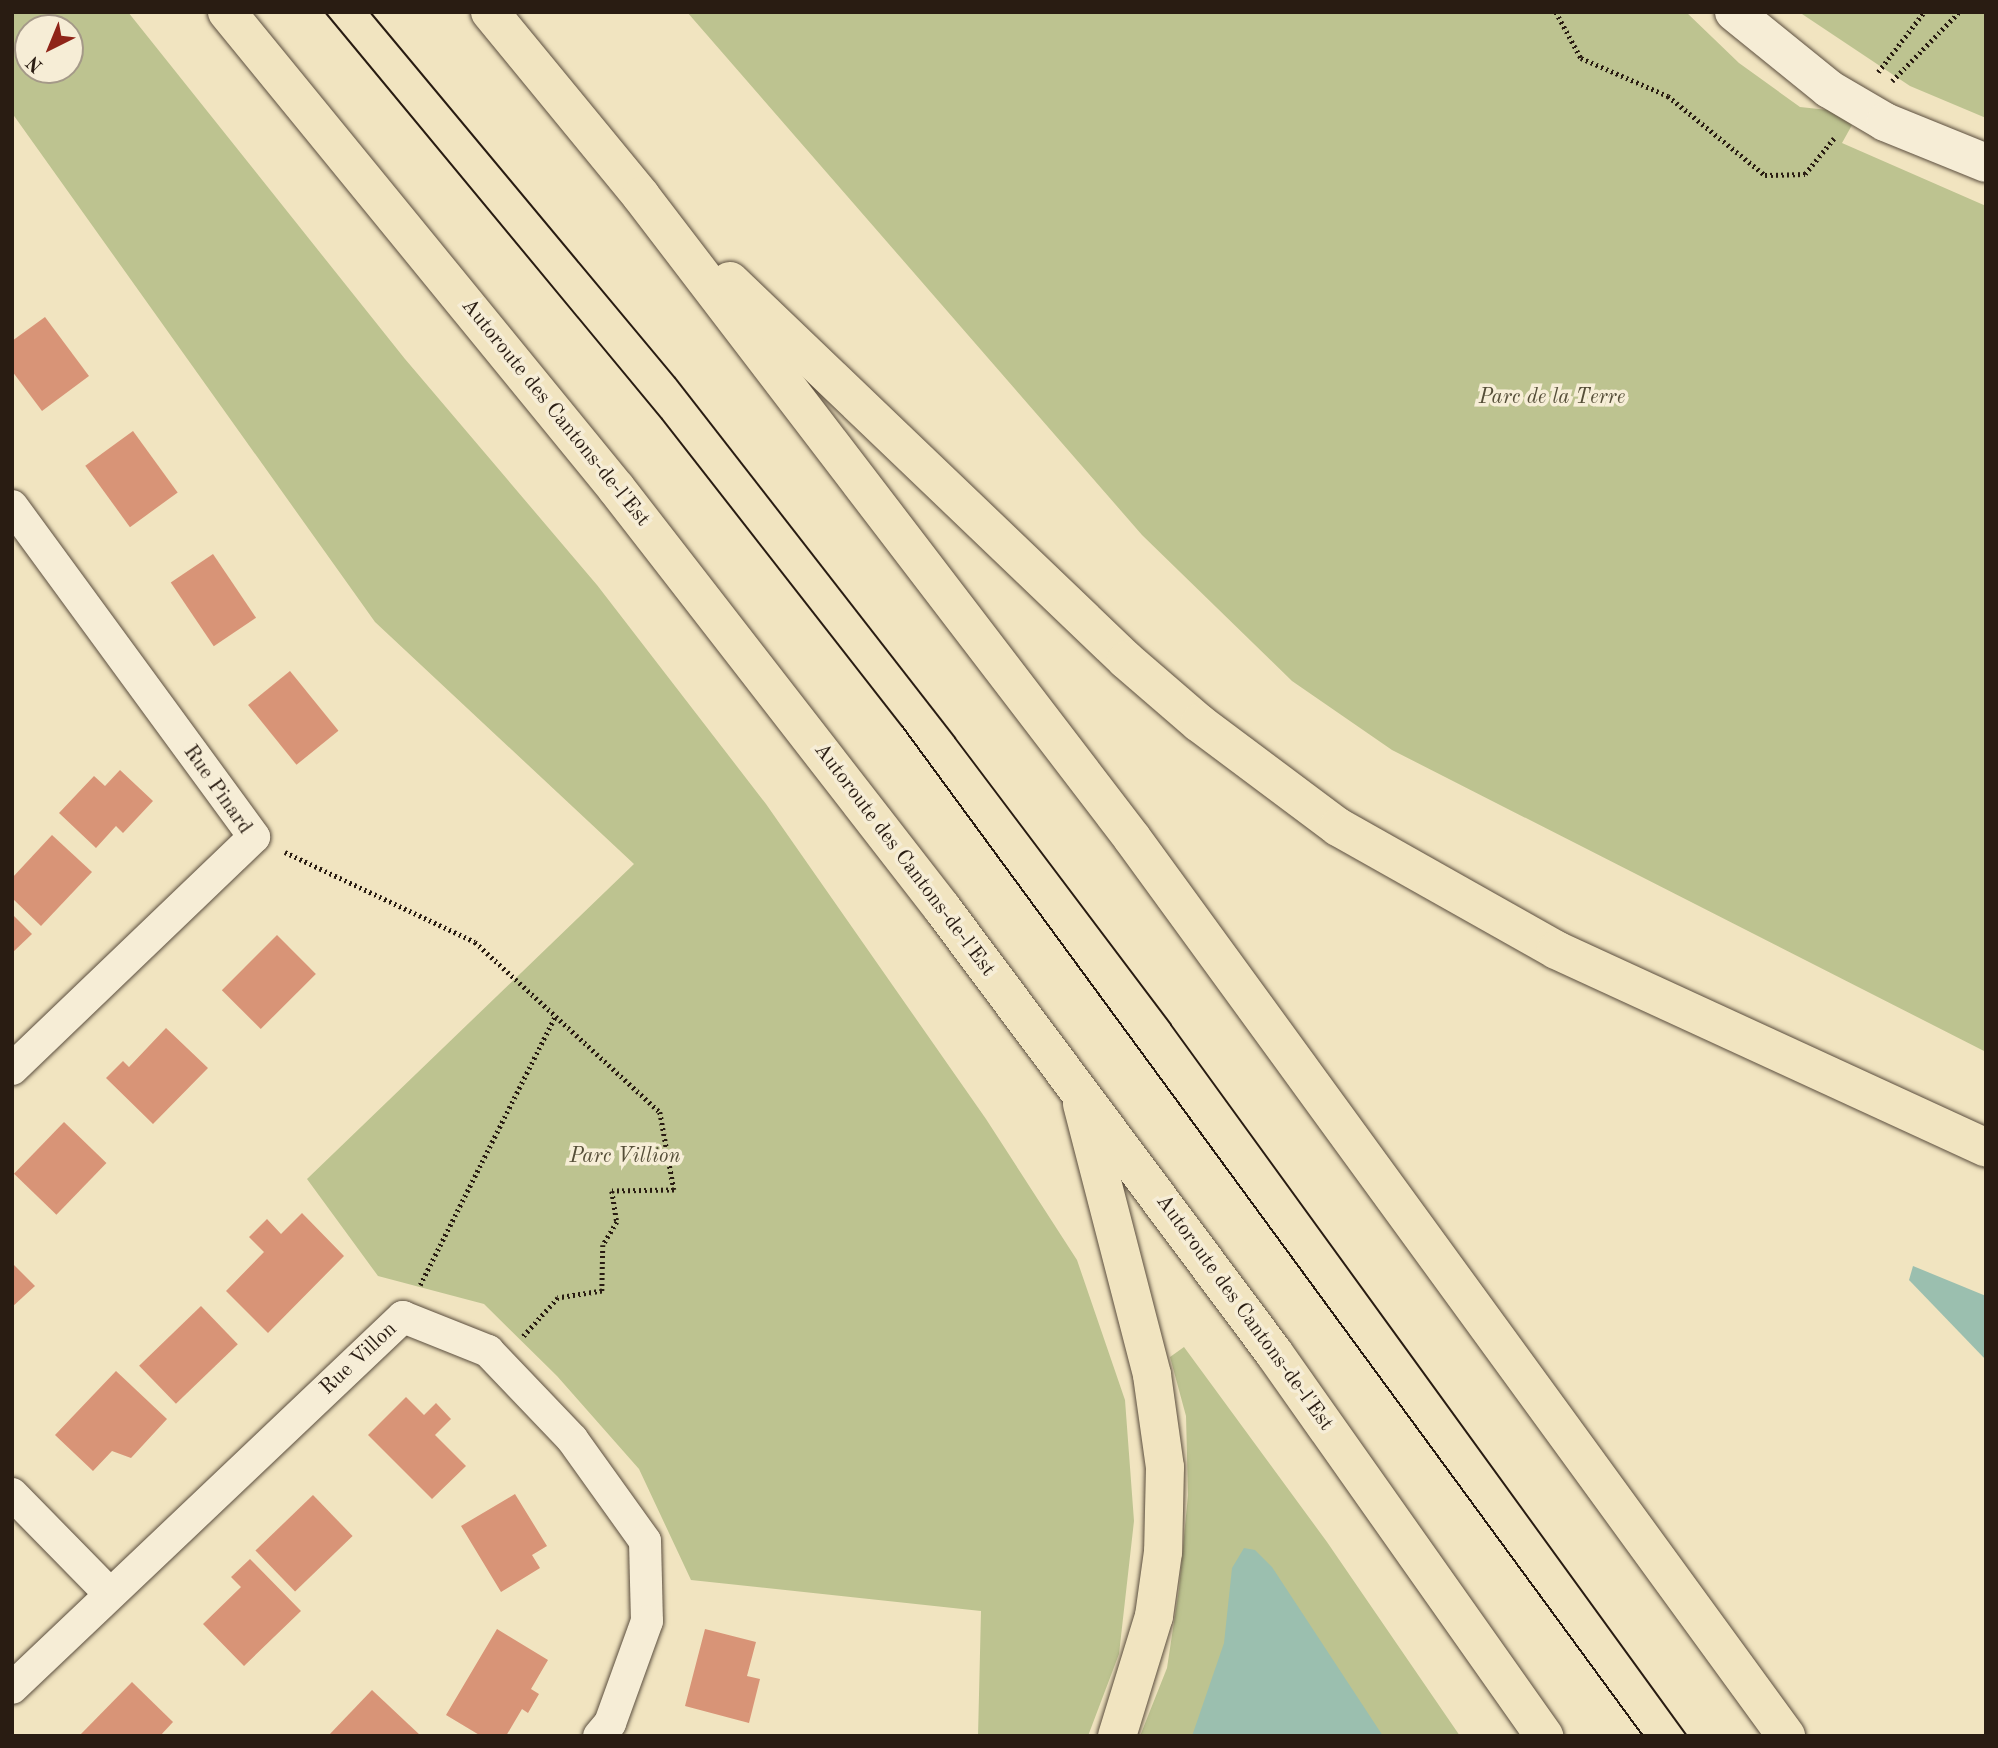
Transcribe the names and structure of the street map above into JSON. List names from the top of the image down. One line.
{"streets":{"highway":["Autoroute des Cantons-de-l'Est"],"street":["Rue Pinard","Rue Villon"]},"parks":["Parc de la Terre","Parc Villion"],"north":"bottom left"}
